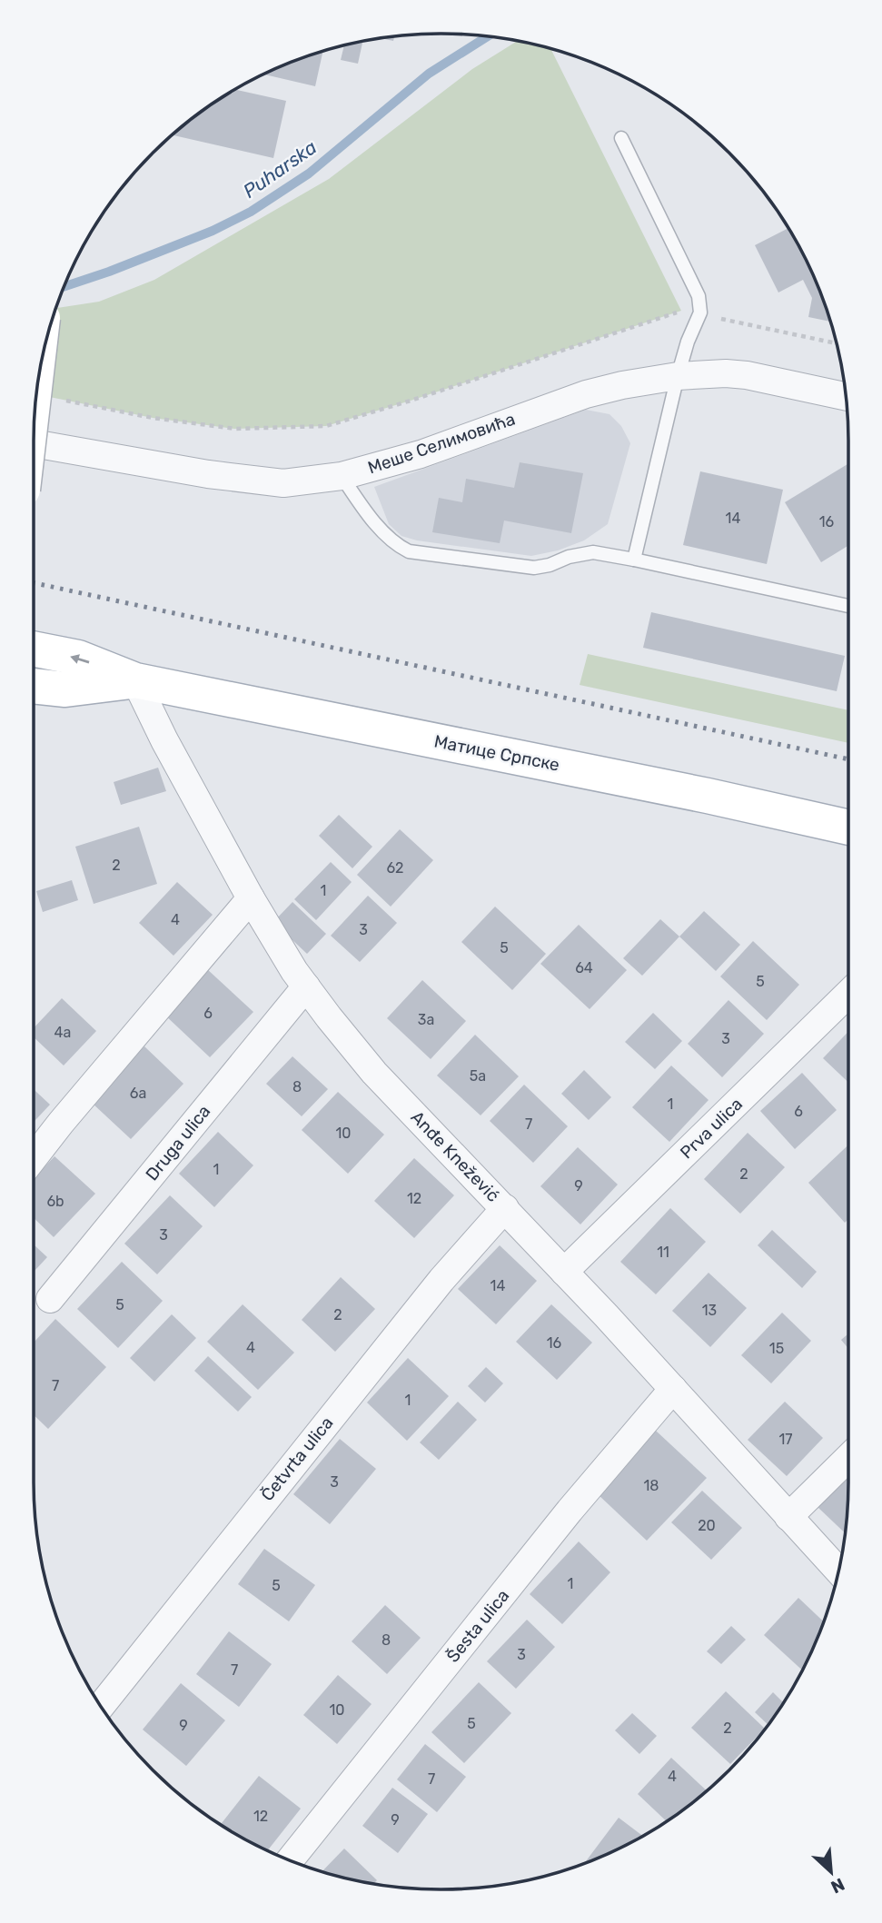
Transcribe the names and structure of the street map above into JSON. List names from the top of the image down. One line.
{"streets":{"main road":["Матице Српске"],"street":["Меше Селимовића","Prva ulica","Druga ulica","Anđe Knežević","Četvrta ulica","Šesta ulica"]},"crossings":[["Матице Српске","Anđe Knežević"],["Prva ulica","Anđe Knežević"],["Druga ulica","Anđe Knežević"],["Anđe Knežević","Četvrta ulica"],["Anđe Knežević","Šesta ulica"]],"water":["Puharska"],"house_numbers":["14","16","2","62","1","4","3","5","64","5","6","3a","4a","3","5a","8","6a","1","6","7","10","1","2","9","12","6b","3","11","14","5","13","2","16","4","15","7","1","17","3","18","20","1","5","8","3","7","10","5","9","2","4","7","12","9"],"north":"bottom right"}
